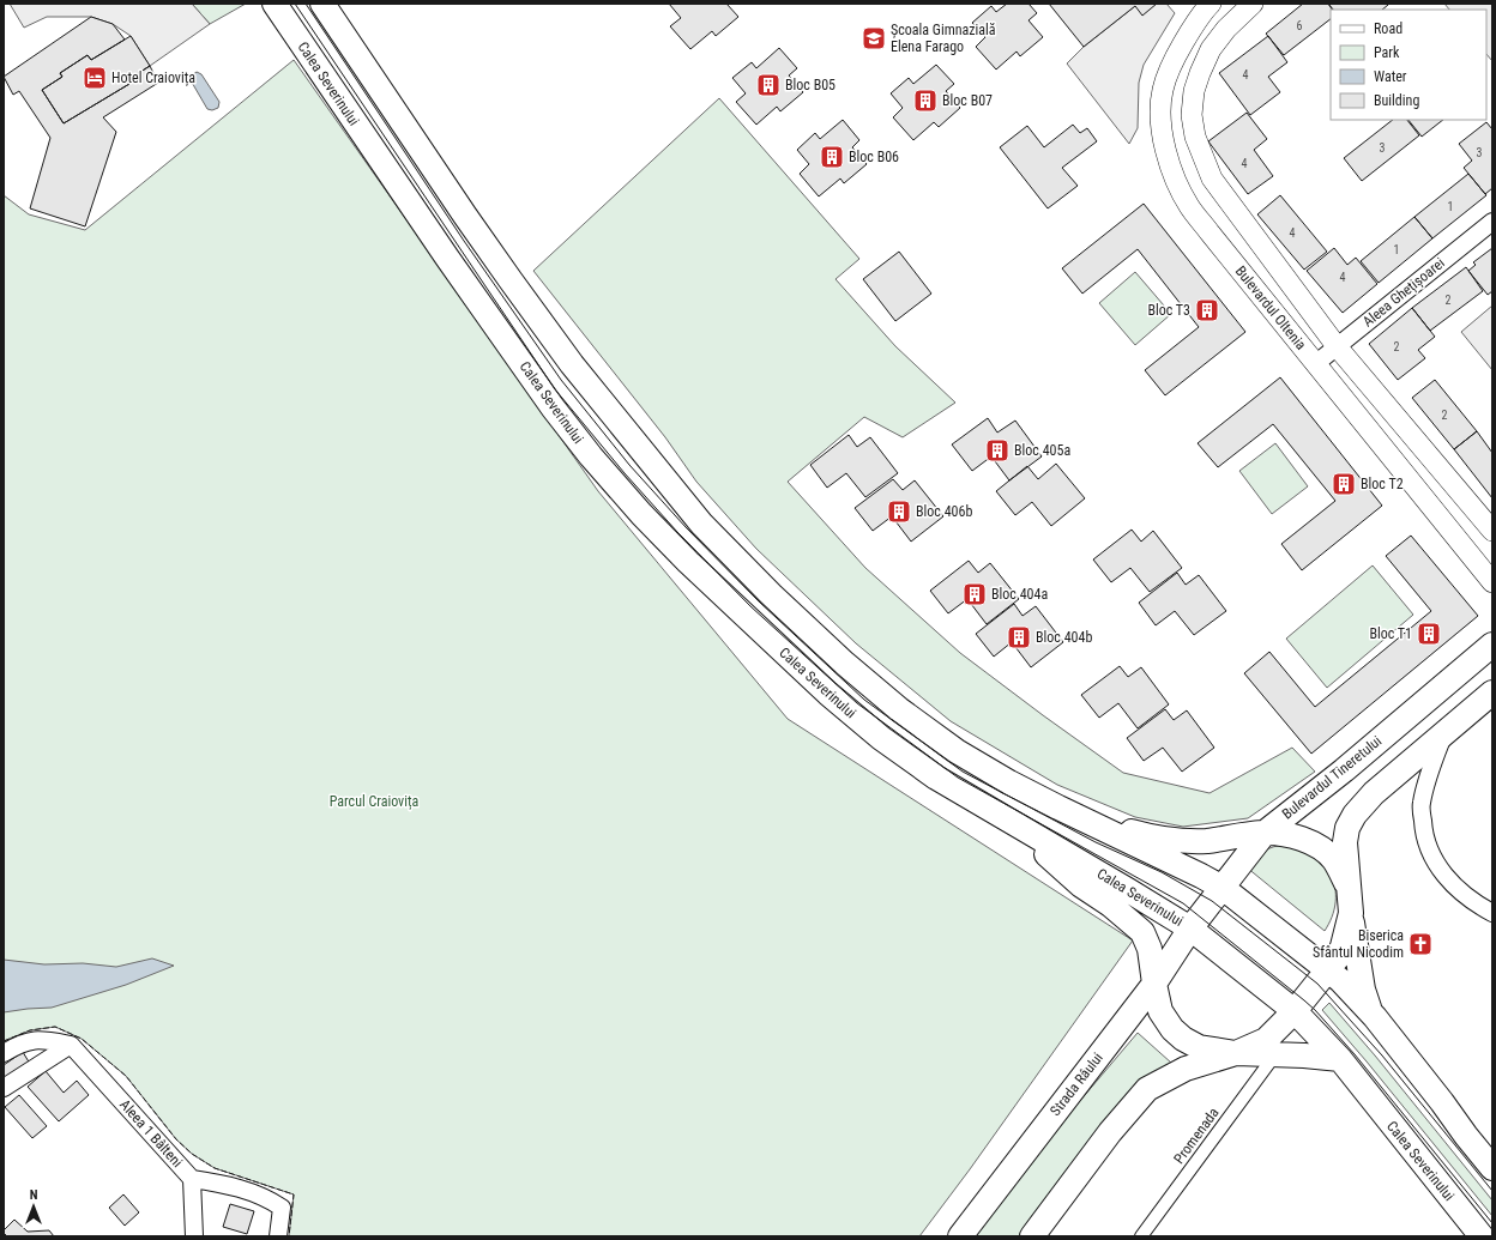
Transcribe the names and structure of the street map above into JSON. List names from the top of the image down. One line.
{"streets":{"main road":["Calea Severinului","Bulevardul Tineretului","Strada Râului"],"street":["Aleea Ghețișoarei","Bulevardul Oltenia","Aleea 1 Bâlteni","Promenada"]},"crossings":[["Calea Severinului","Bulevardul Tineretului"],["Calea Severinului","Strada Râului"],["Aleea Ghețișoarei","Bulevardul Oltenia"],["Bulevardul Tineretului","Strada Râului"]],"parks":["Parcul Craiovița"],"places":{"school or university":["Școala Gimnazială Elena Farago"],"hotel":["Hotel Craiovița"],"building":["Bloc B05","Bloc B07","Bloc B06","Bloc T3","Bloc 405a","Bloc T2","Bloc 406b","Bloc 404a","Bloc T1","Bloc 404b"],"church":["Biserica Sfântul Nicodim"]},"house_numbers":["6","4","3","3","4","1","4","1","4","2","2","2"],"legend":["Road","Park","Water","Building"],"north":"top"}
